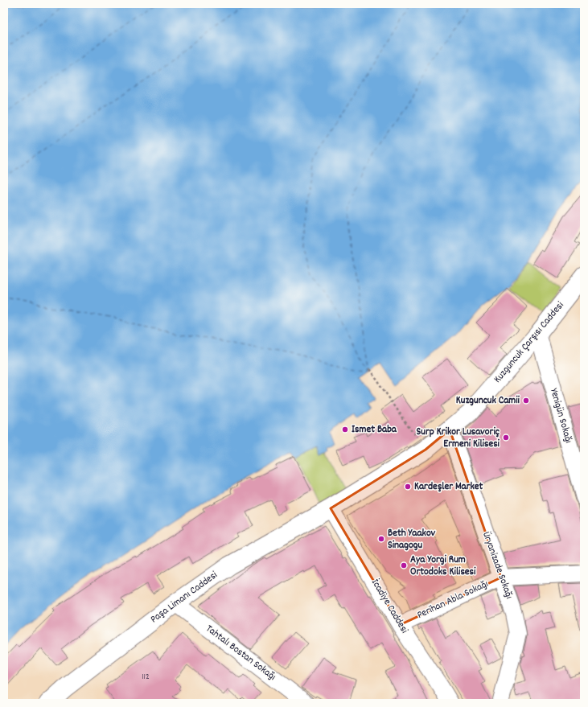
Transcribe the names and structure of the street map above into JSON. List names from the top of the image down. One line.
{"streets":{"main road":["Kuzguncuk Çarşısı Caddesi","Paşa Limanı Caddesi"],"street":["Yenigün Sokağı","Üryanizade Sokağı","Perihan Abla Sokağı","İcadiye Caddesi","Tahtalı Bostan Sokağı"]},"crossings":[["Kuzguncuk Çarşısı Caddesi","Yenigün Sokağı"],["Kuzguncuk Çarşısı Caddesi","Üryanizade Sokağı"],["Kuzguncuk Çarşısı Caddesi","Paşa Limanı Caddesi"],["Kuzguncuk Çarşısı Caddesi","İcadiye Caddesi"],["Üryanizade Sokağı","Perihan Abla Sokağı"],["Paşa Limanı Caddesi","İcadiye Caddesi"],["Paşa Limanı Caddesi","Tahtalı Bostan Sokağı"],["Perihan Abla Sokağı","İcadiye Caddesi"]],"places":["Kuzguncuk Camii","Ismet Baba","Surp Krikor Lusavoriç Ermeni Kilisesi","Kardeşler Market","Beth Yaakov Sinagogu","Aya Yorgi Rum Ortodoks Kilisesi"],"house_numbers":["112"]}
